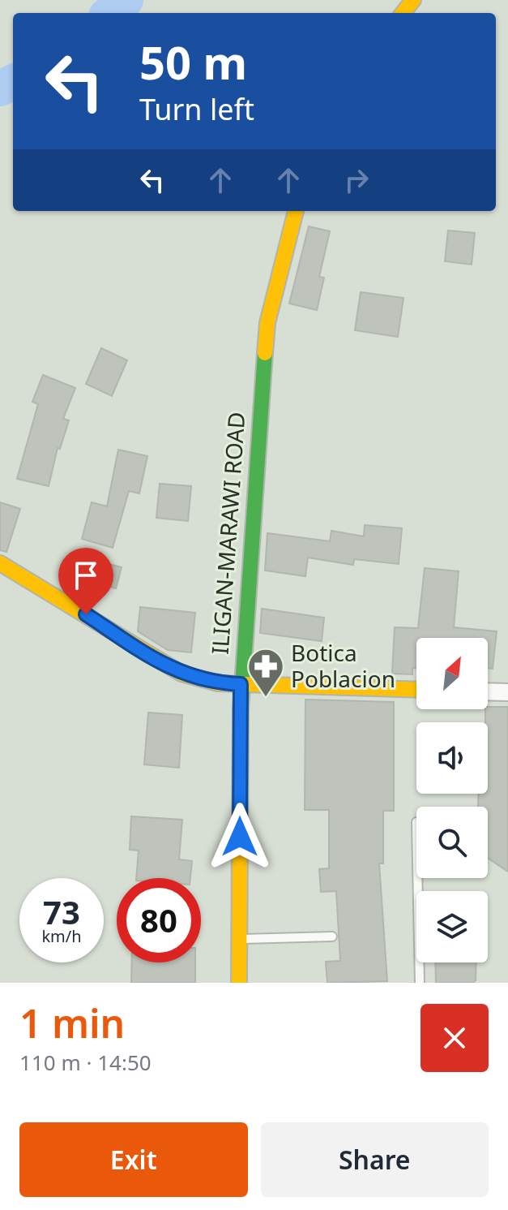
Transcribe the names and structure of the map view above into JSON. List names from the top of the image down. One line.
{"streets":{"main road":["ILIGAN-MARAWI ROAD"]},"places":{"pharmacy":["Botica Poblacion"]},"north":"top right","page":{"turn":["50 m","Turn left"],"speed":"73 km/h","limit":"80","heading":["1 min","110 m · 14:50"],"buttons":["Exit","Share"]}}
